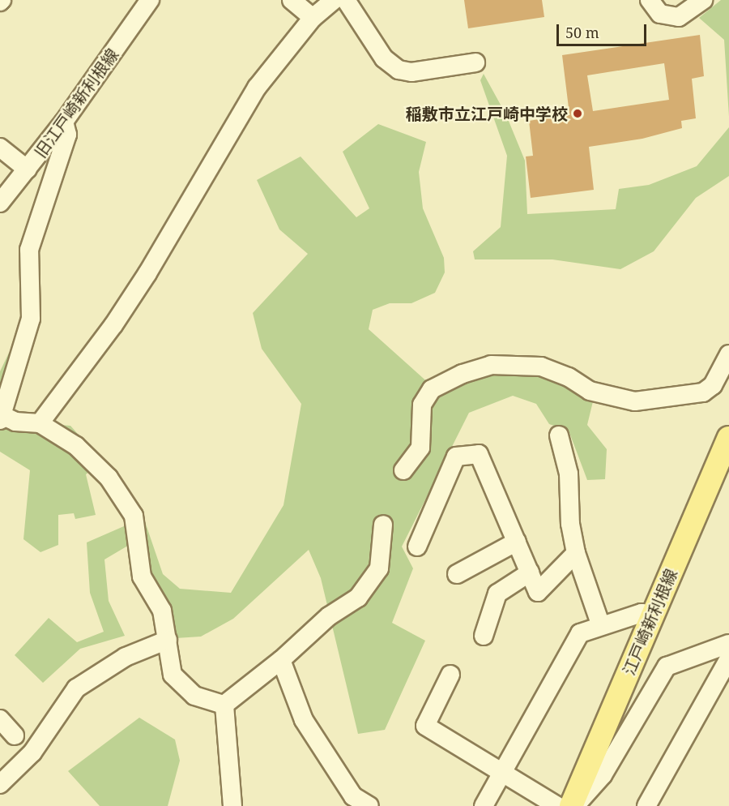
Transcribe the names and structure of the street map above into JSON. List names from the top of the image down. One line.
{"streets":{"main road":["江戸崎新利根線"],"street":["旧江戸崎新利根線"]},"places":["稲敷市立江戸崎中学校"],"scale_bar":"50 m"}
